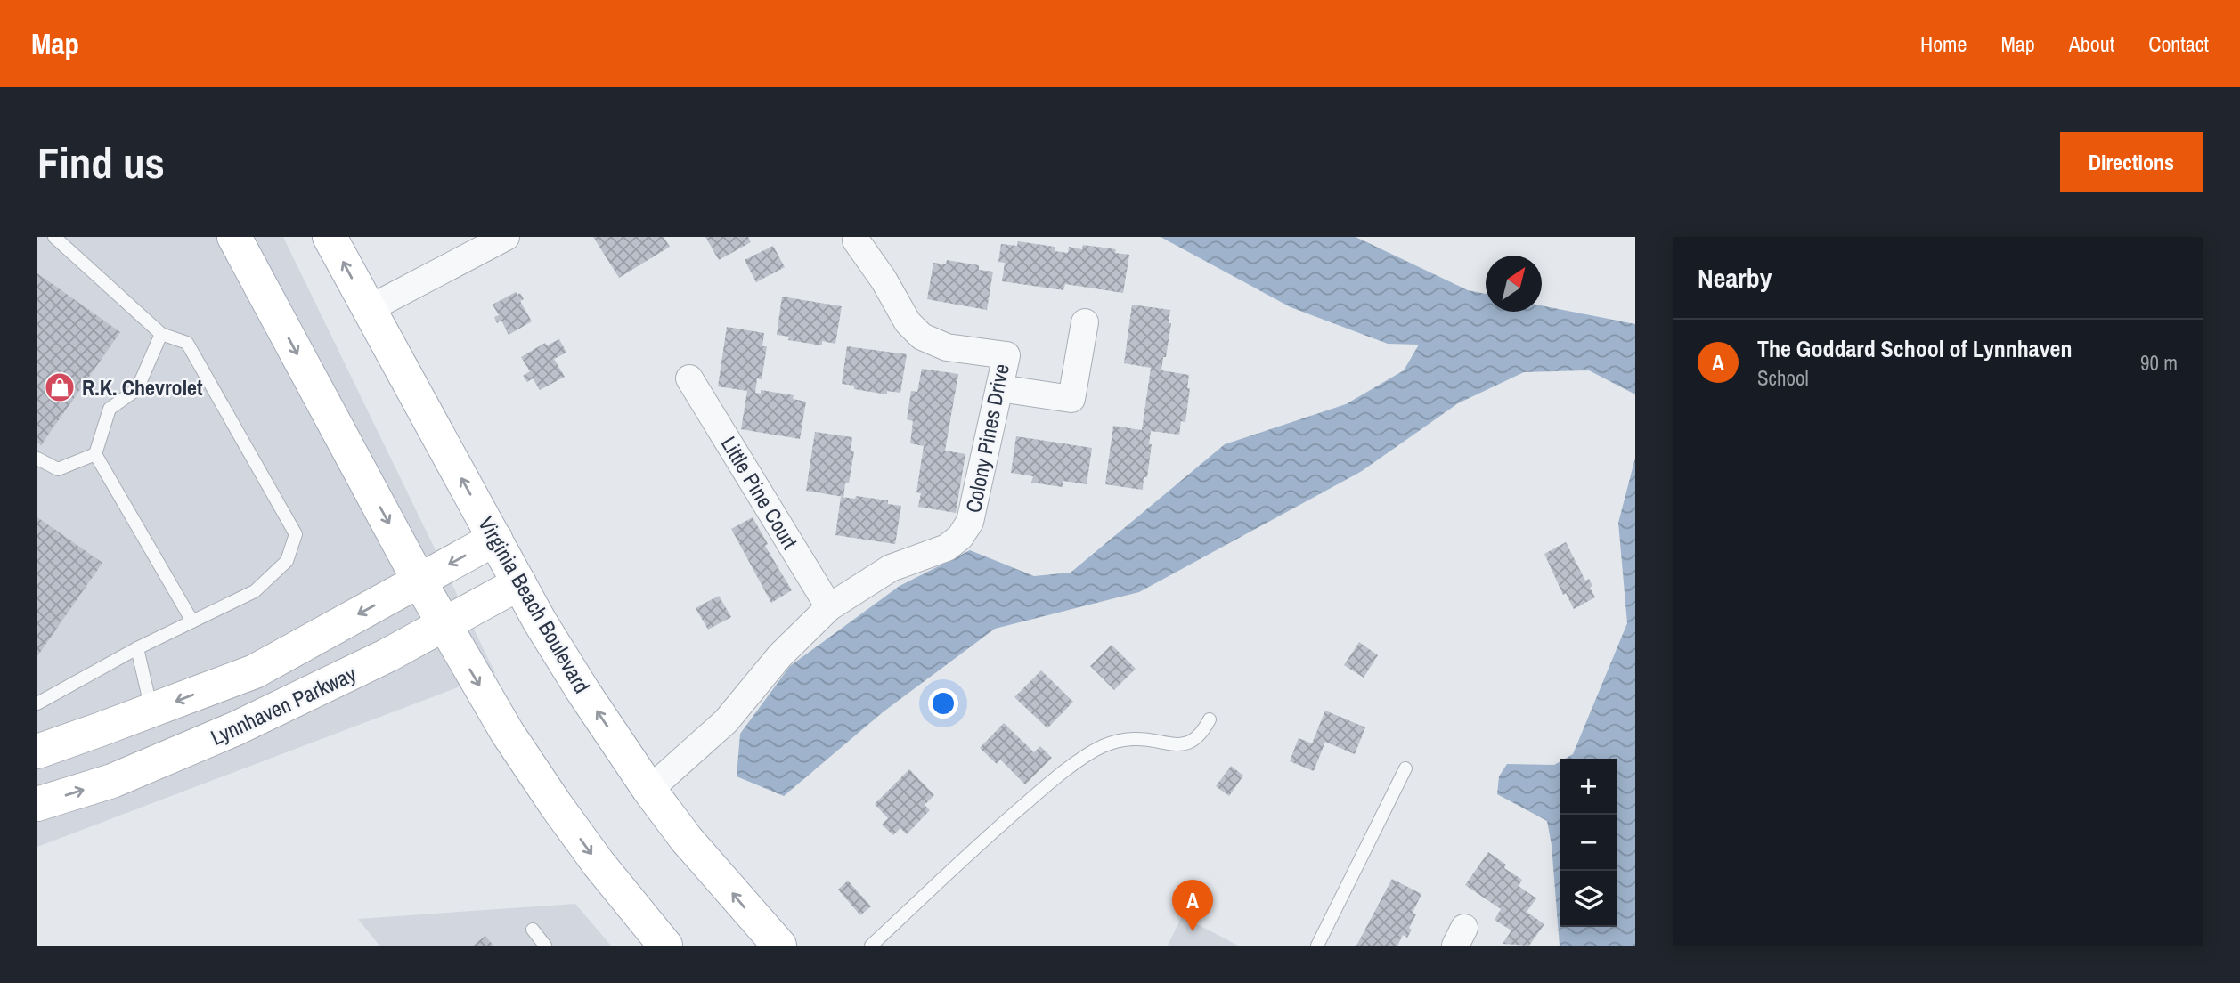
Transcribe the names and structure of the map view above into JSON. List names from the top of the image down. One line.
{"streets":{"main road":["Virginia Beach Boulevard","Lynnhaven Parkway"],"street":["Colony Pines Drive","Little Pine Court"]},"crossings":[["Colony Pines Drive","Little Pine Court"],["Colony Pines Drive","Virginia Beach Boulevard"],["Virginia Beach Boulevard","Lynnhaven Parkway"]],"places":{"shop":["R.K. Chevrolet"]},"north":"top right","page":{"header":"Map","nav":["Home","Map","About","Contact"],"buttons":"Directions","title":"Find us","heading":"Nearby","list":[{"mark":"A","name":"The Goddard School of Lynnhaven","note":"School","value":"90 m"}],"map_buttons":["+","−"],"pins":"A"}}
